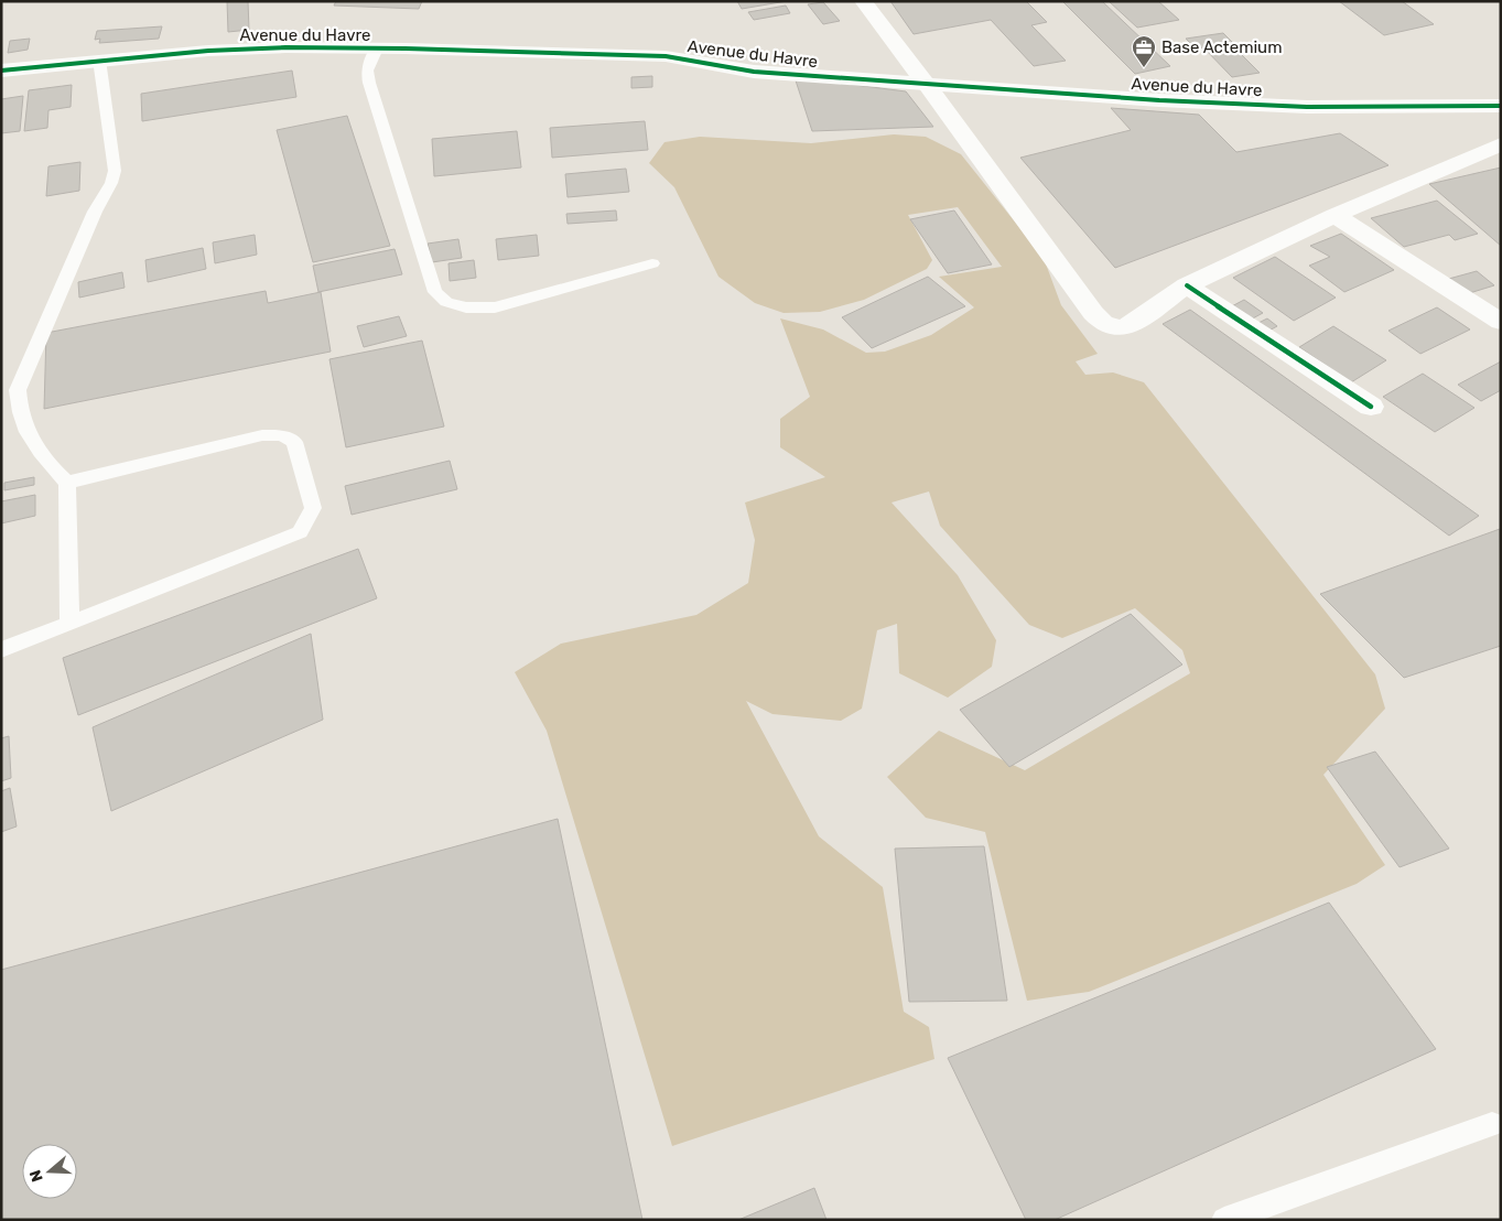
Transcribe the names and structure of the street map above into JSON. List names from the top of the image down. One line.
{"streets":{"street":["Avenue du Havre"]},"places":{"office":["Base Actemium"]},"north":"left"}
